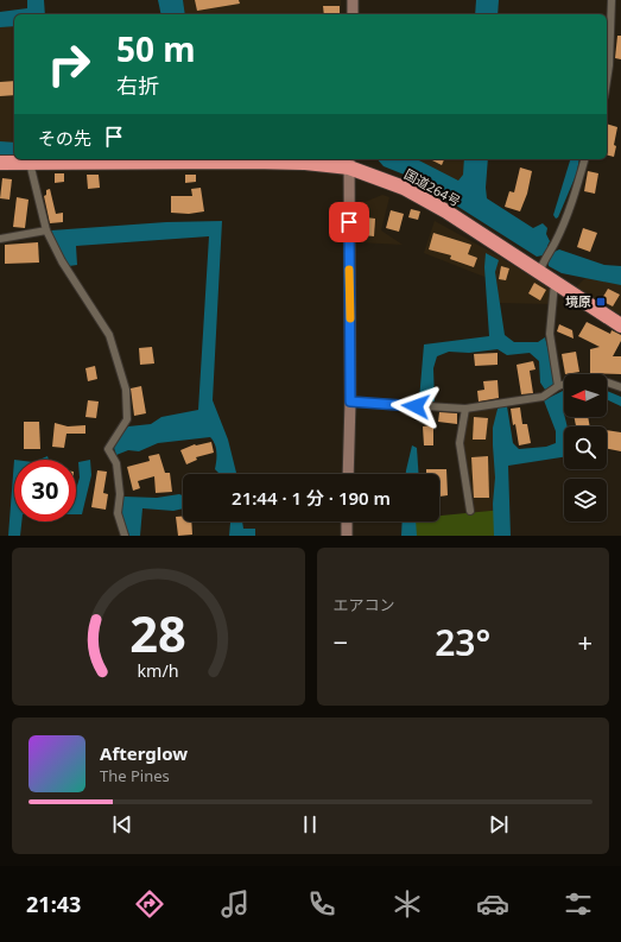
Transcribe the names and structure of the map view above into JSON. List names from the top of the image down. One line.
{"streets":{"highway":["国道264号"]},"places":{"transit":["境原"]},"north":"left","page":{"turn":["50 m","右折"],"then":"その先","limit":"30","trip":"21:44 · 1 分 · 190 m","tile":"エアコン","heat":["−","23°","+"],"song":["Afterglow","The Pines"],"tabs":"21:43","gauge":["28","km/h"]}}
